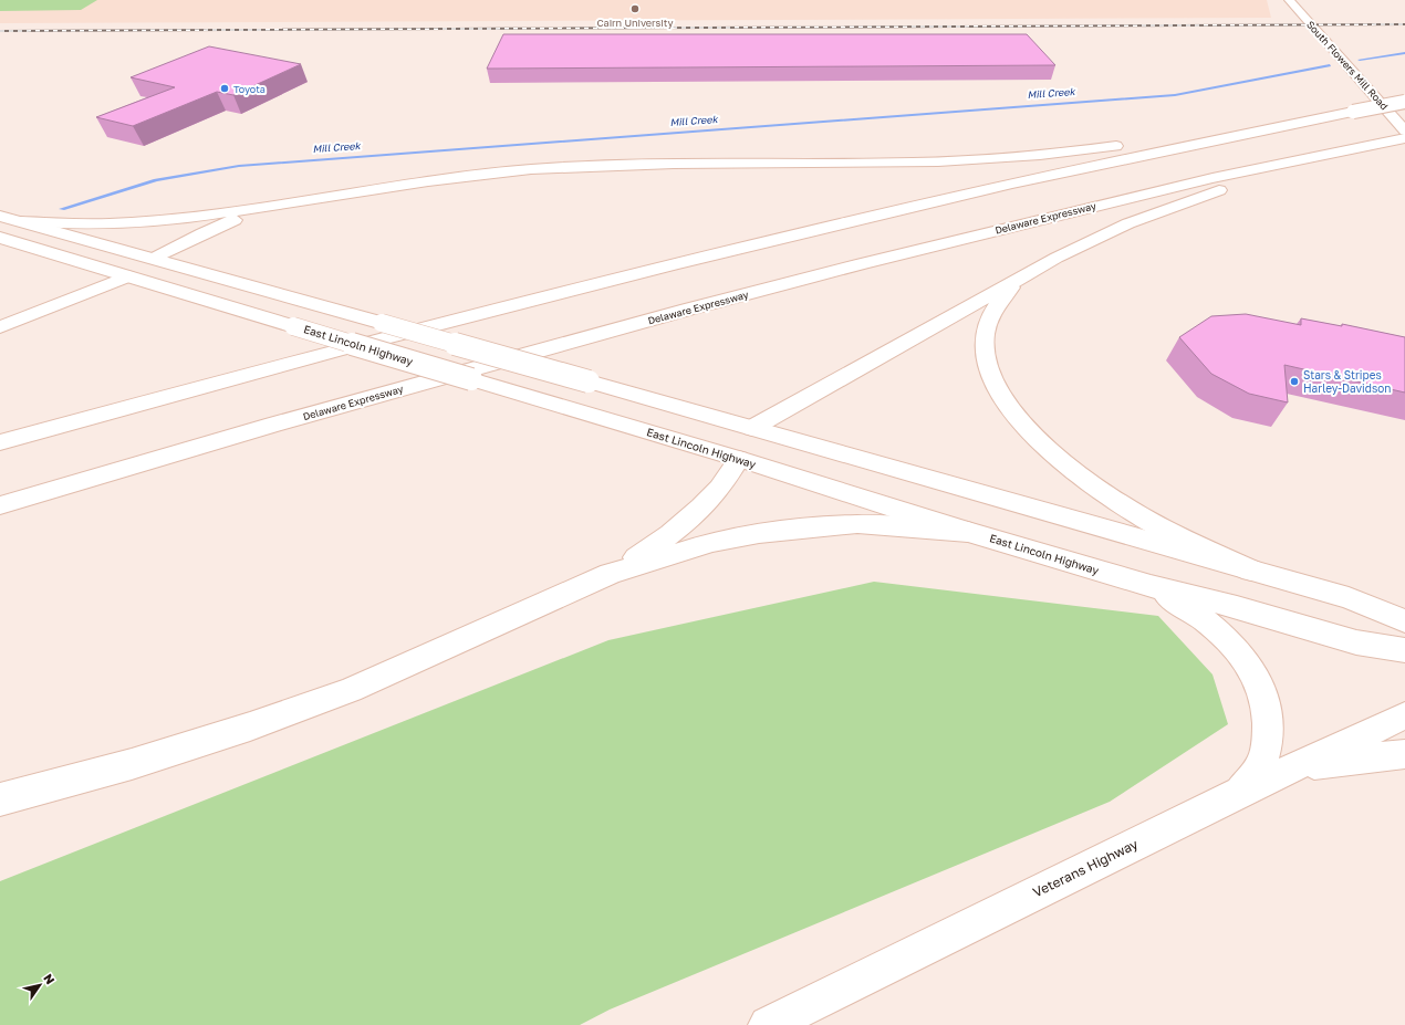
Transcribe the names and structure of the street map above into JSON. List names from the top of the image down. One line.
{"streets":{"main road":["South Flowers Mill Road","Delaware Expressway","East Lincoln Highway","Veterans Highway"]},"water":["Mill Creek"],"places":["Cairn University","Toyota","Stars & Stripes Harley-Davidson"],"north":"top right"}
